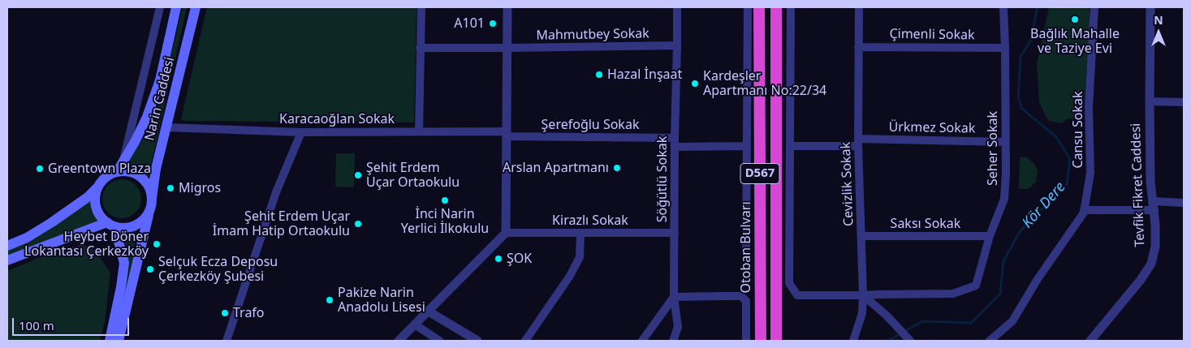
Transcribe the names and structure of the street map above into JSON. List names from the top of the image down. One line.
{"streets":{"highway":["D567","Otoban Bulvarı"],"main road":["Narin Caddesi"],"street":["Mahmutbey Sokak","Çimenli Sokak","Karacaoğlan Sokak","Şerefoğlu Sokak","Ürkmez Sokak","Cansu Sokak","Seher Sokak","Söğütlü Sokak","Cevizlik Sokak","Tevfik Fikret Caddesi","Kirazlı Sokak","Saksı Sokak"]},"crossings":[["Mahmutbey Sokak","Söğütlü Sokak"],["Çimenli Sokak","Seher Sokak"],["Çimenli Sokak","Cevizlik Sokak"],["Narin Caddesi","Karacaoğlan Sokak"],["Karacaoğlan Sokak","Şerefoğlu Sokak"],["Şerefoğlu Sokak","Söğütlü Sokak"],["Ürkmez Sokak","Seher Sokak"],["Ürkmez Sokak","Cevizlik Sokak"],["Seher Sokak","Cevizlik Sokak"],["Seher Sokak","Saksı Sokak"],["Söğütlü Sokak","Kirazlı Sokak"],["Cevizlik Sokak","Saksı Sokak"]],"water":["Kör Dere"],"places":["Bağlık Mahalle ve Taziye Evi","A101","Hazal İnşaat","Kardeşler Apartmanı No:22/34","Arslan Apartmanı","Greentown Plaza","Şehit Erdem Uçar Ortaokulu","Migros","İnci Narin Yerlici İlkokulu","Şehit Erdem Uçar İmam Hatip Ortaokulu","Heybet Döner Lokantası Çerkezköy","ŞOK","Selçuk Ecza Deposu Çerkezköy Şubesi","Pakize Narin Anadolu Lisesi","Trafo"],"scale_bar":"100 m","north":"top"}
